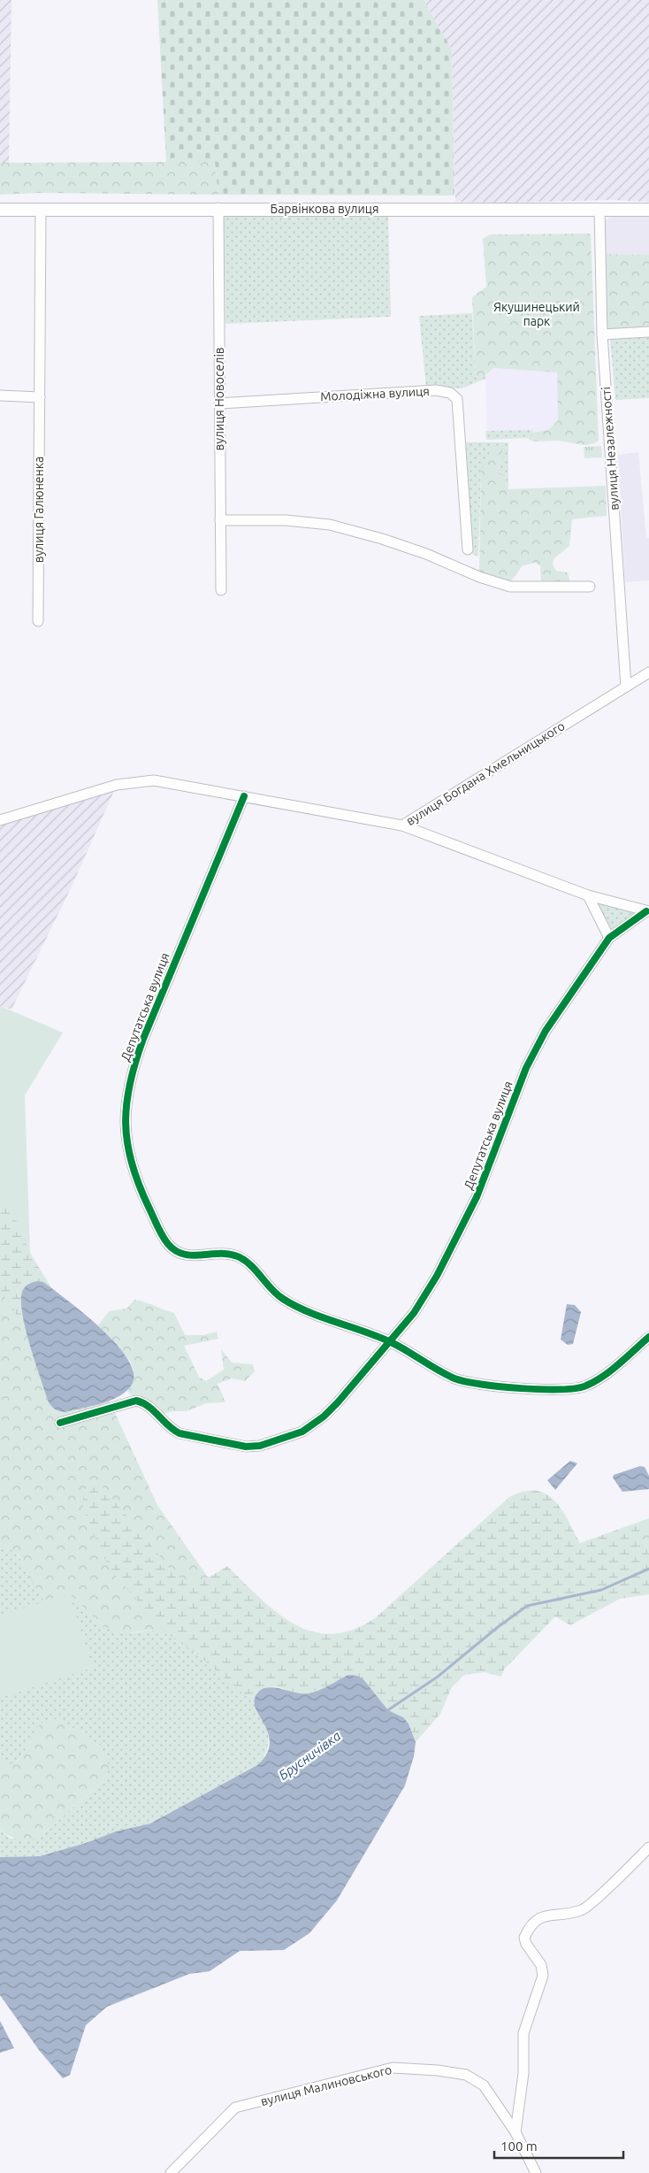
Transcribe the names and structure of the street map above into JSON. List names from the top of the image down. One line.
{"streets":{"street":["Барвінкова вулиця","Молодіжна вулиця","вулиця Новоселів","вулиця Незалежності","вулиця Галюненка","вулиця Богдана Хмельницького","Депутатська вулиця","вулиця Малиновського"]},"crossings":[["Барвінкова вулиця","вулиця Новоселів"],["Барвінкова вулиця","вулиця Незалежності"],["Барвінкова вулиця","вулиця Галюненка"],["Молодіжна вулиця","вулиця Новоселів"],["вулиця Незалежності","вулиця Богдана Хмельницького"],["вулиця Богдана Хмельницького","Депутатська вулиця"]],"water":["Брусничівка"],"parks":["Якушинецький парк"],"scale_bar":"100 m"}
